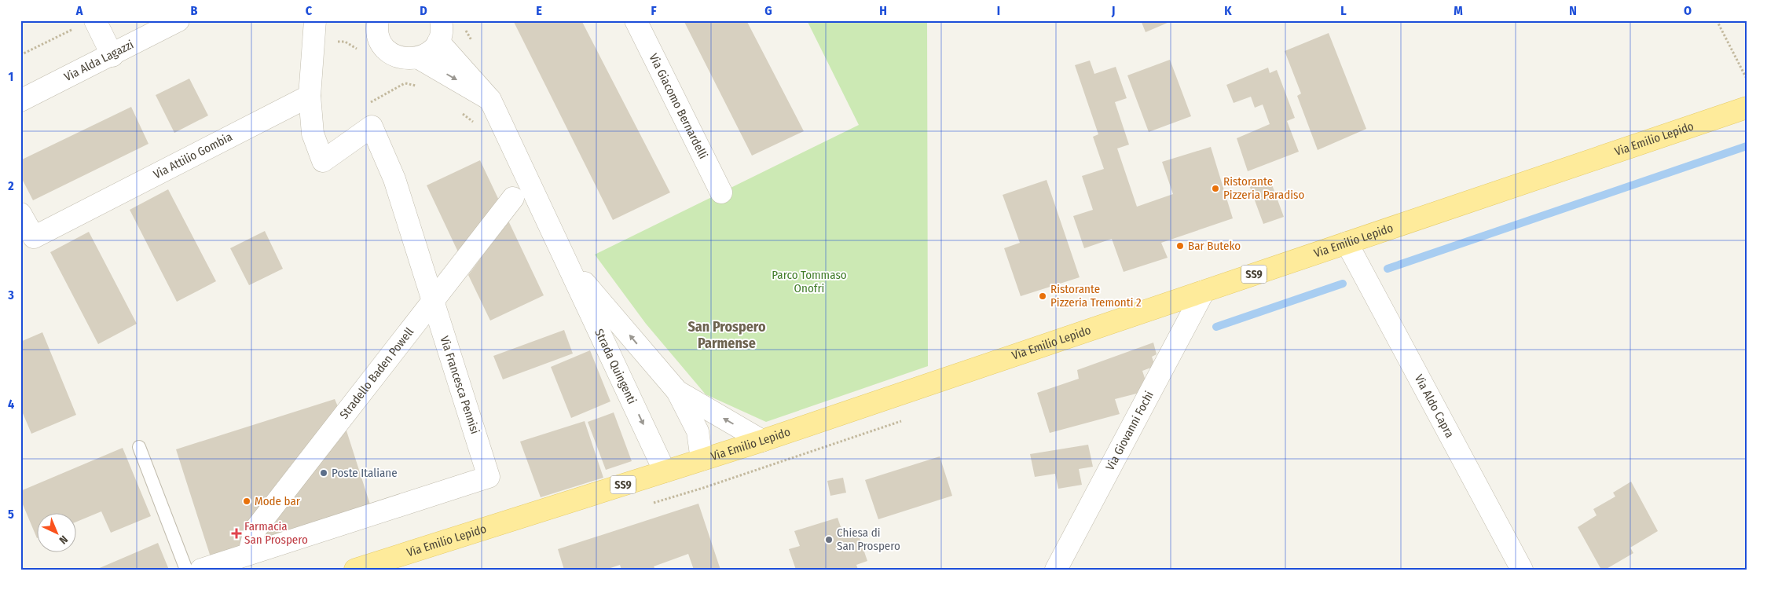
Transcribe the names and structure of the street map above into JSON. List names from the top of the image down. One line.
{"streets":{"main road":["Via Emilio Lepido","SS9"],"street":["Via Alda Lagazzi","Via Giacomo Bernardelli","Via Attilio Gombia","Strada Quingenti","Stradello Baden Powell","Via Francesca Pennisi","Via Aldo Capra","Via Giovanni Fochi"]},"crossings":[["Via Emilio Lepido","Strada Quingenti"],["Via Emilio Lepido","Via Aldo Capra"],["Via Emilio Lepido","Via Giovanni Fochi"],["Via Attilio Gombia","Via Francesca Pennisi"],["Stradello Baden Powell","Via Francesca Pennisi"]],"districts":["San Prospero Parmense"],"parks":["Parco Tommaso Onofri"],"places":{"other":["Ristorante Pizzeria Paradiso","Bar Buteko","Ristorante Pizzeria Tremonti 2","Poste Italiane","Mode bar","Chiesa di San Prospero"],"health":["Farmacia San Prospero"]},"north":"bottom right","grid":{"columns":["A","B","C","D","E","F","G","H","I","J","K","L","M","N","O"],"rows":["1","2","3","4","5"]}}
